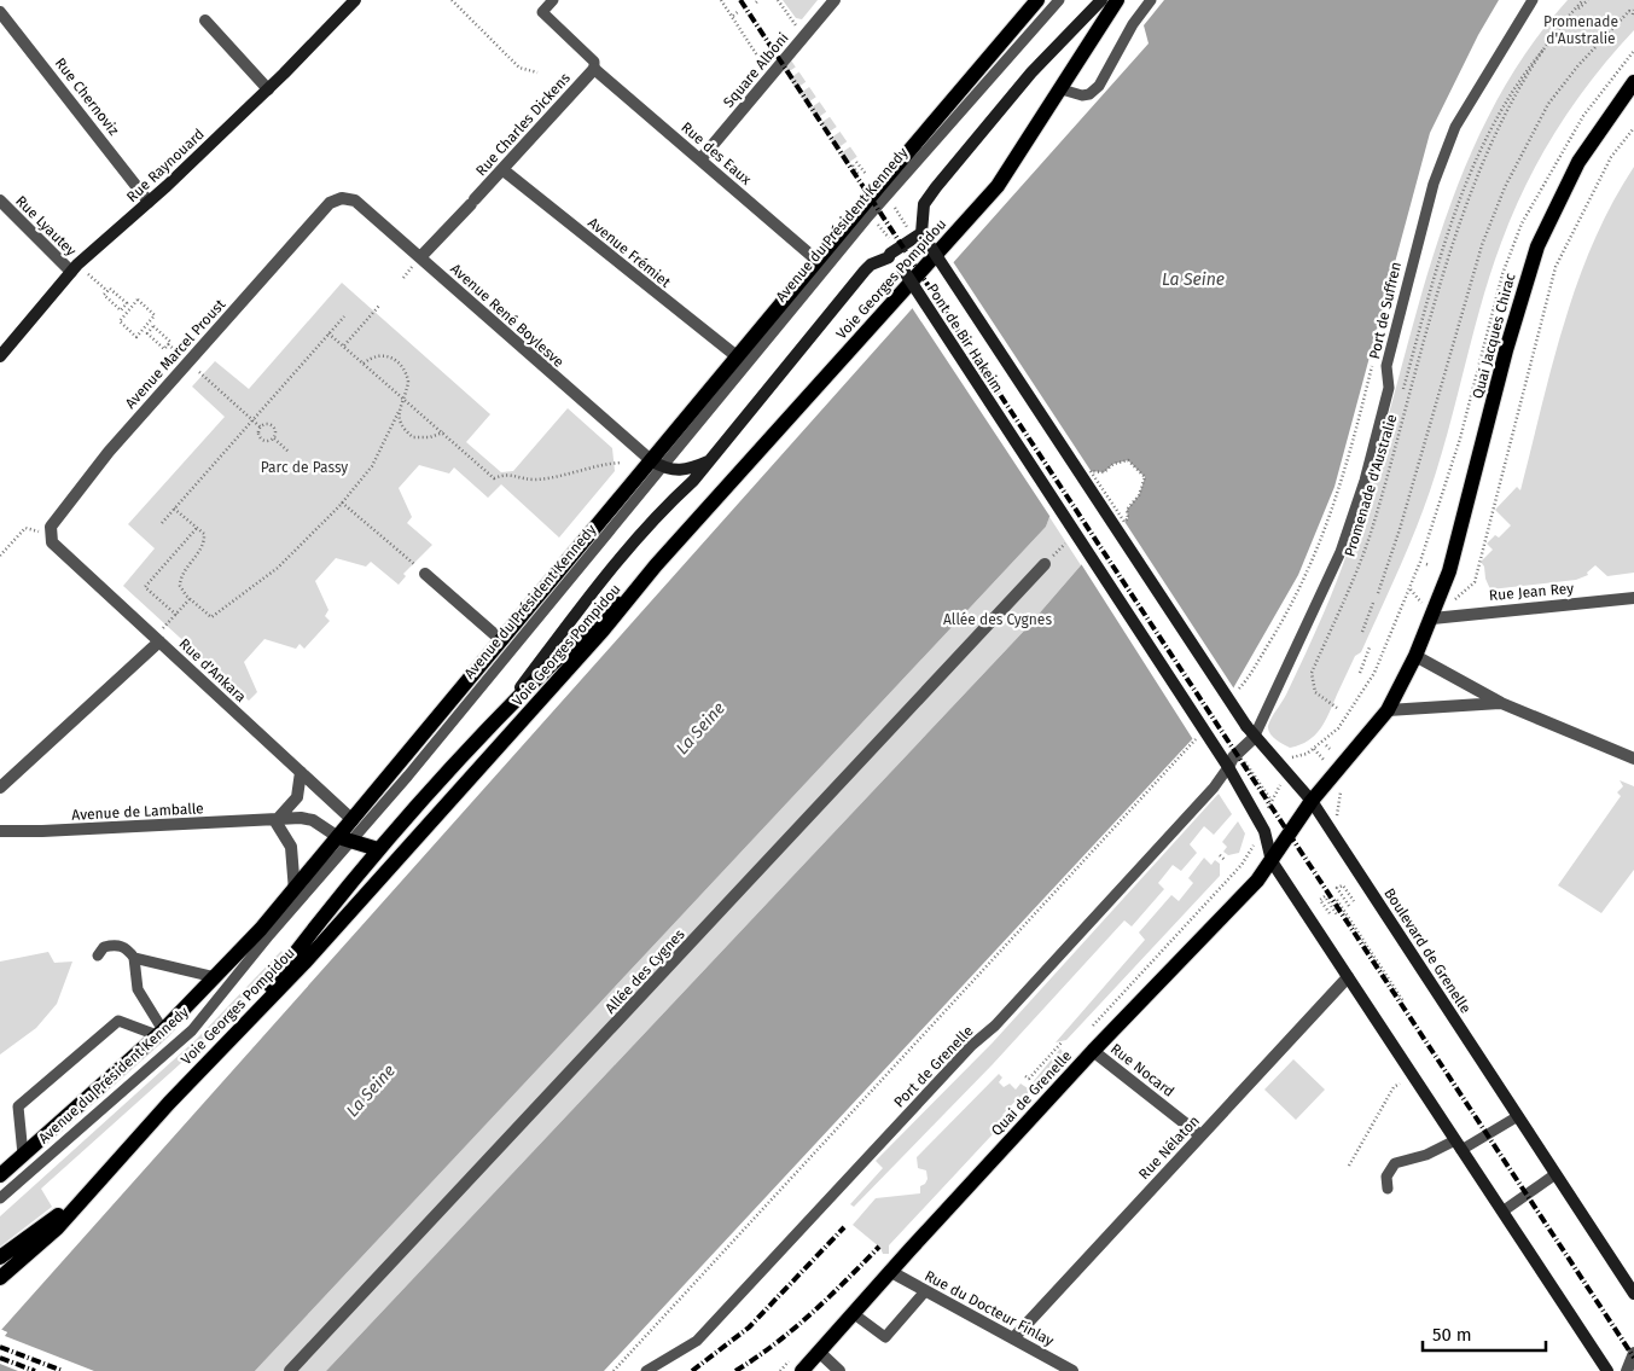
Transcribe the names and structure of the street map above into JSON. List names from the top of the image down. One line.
{"streets":{"main road":["Rue Raynouard","Avenue du Président Kennedy","Voie Georges Pompidou","Quai Jacques Chirac","Pont de Bir Hakeim","Boulevard de Grenelle","Quai de Grenelle"],"street":["Square Alboni","Rue Chernoviz","Rue Charles Dickens","Rue des Eaux","Rue Lyautey","Avenue Frémiet","Avenue René Boylesve","Avenue Marcel Proust","Rue Jean Rey","Rue d'Ankara","Avenue de Lamballe","Allée des Cygnes","Rue Nocard","Rue Nélaton","Rue du Docteur Finlay"],"lane":["Port de Suffren","Port de Grenelle"],"path":["Promenade d'Australie"]},"crossings":[["Square Alboni","Rue des Eaux"],["Rue Chernoviz","Rue Raynouard"],["Rue Charles Dickens","Rue des Eaux"],["Rue Charles Dickens","Avenue Frémiet"],["Rue Charles Dickens","Avenue René Boylesve"],["Rue des Eaux","Avenue du Président Kennedy"],["Rue Raynouard","Rue Lyautey"],["Avenue du Président Kennedy","Avenue Frémiet"],["Avenue du Président Kennedy","Avenue René Boylesve"],["Avenue du Président Kennedy","Rue d'Ankara"],["Avenue du Président Kennedy","Avenue de Lamballe"],["Port de Suffren","Pont de Bir Hakeim"],["Port de Suffren","Boulevard de Grenelle"],["Avenue René Boylesve","Avenue Marcel Proust"],["Quai Jacques Chirac","Rue Jean Rey"],["Quai Jacques Chirac","Boulevard de Grenelle"],["Quai Jacques Chirac","Quai de Grenelle"],["Pont de Bir Hakeim","Boulevard de Grenelle"],["Pont de Bir Hakeim","Port de Grenelle"],["Pont de Bir Hakeim","Quai de Grenelle"],["Avenue Marcel Proust","Rue d'Ankara"],["Boulevard de Grenelle","Quai de Grenelle"],["Rue Nocard","Quai de Grenelle"],["Rue Nocard","Rue Nélaton"],["Quai de Grenelle","Rue du Docteur Finlay"],["Rue Nélaton","Rue du Docteur Finlay"]],"water":["La Seine"],"parks":["Promenade d'Australie","Parc de Passy","Allée des Cygnes"],"scale_bar":"50 m"}
